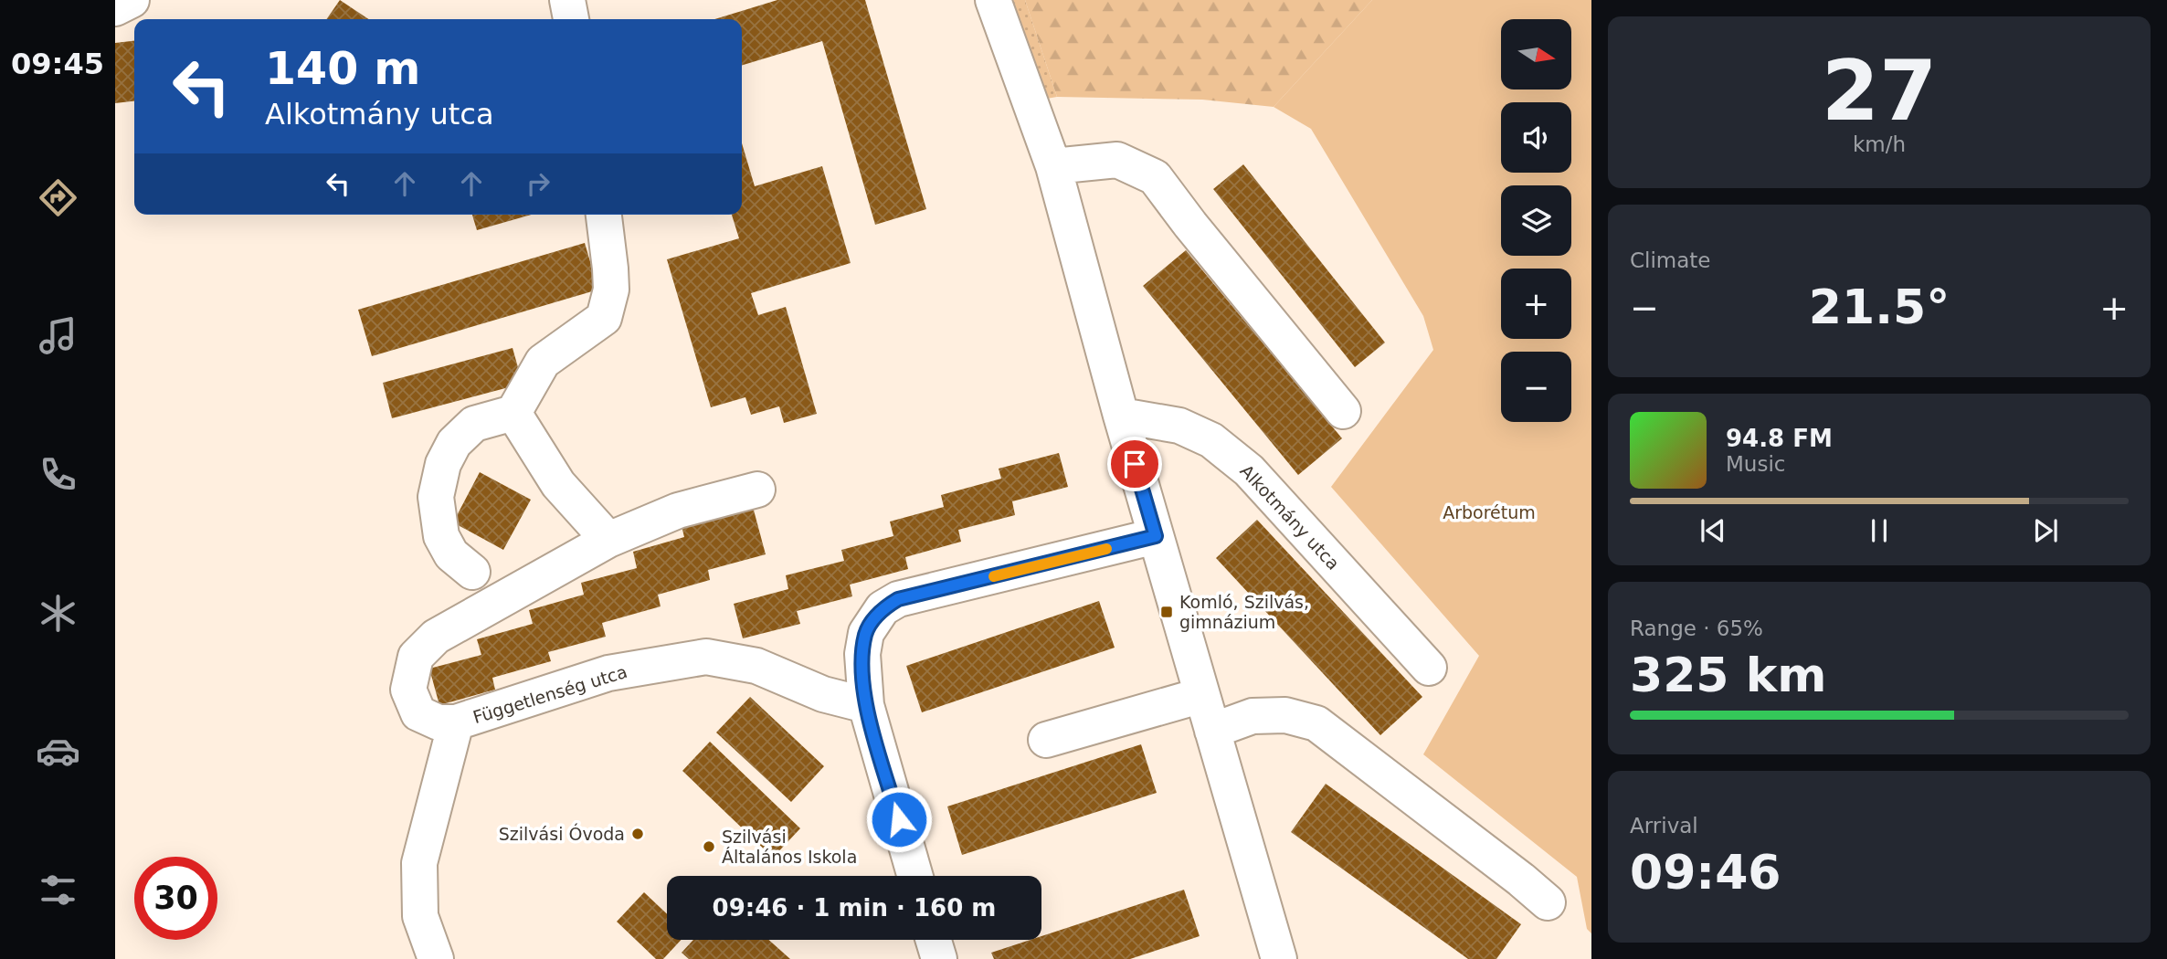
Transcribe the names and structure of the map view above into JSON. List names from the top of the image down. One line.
{"streets":{"street":["Alkotmány utca","Függetlenség utca"]},"parks":["Arborétum"],"places":{"transit":["Komló, Szilvás, gimnázium"],"other":["Szilvási Óvoda","Szilvási Általános Iskola"]},"north":"right","page":{"tabs":"09:45","tile":[["27","km/h"],"Climate",["Range · 65%","325 km"],["Arrival","09:46"]],"map_buttons":["+","−"],"turn":["140 m","Alkotmány utca"],"heat":["−","21.5°","+"],"song":["94.8 FM","Music"],"limit":"30","trip":"09:46 · 1 min · 160 m"}}
